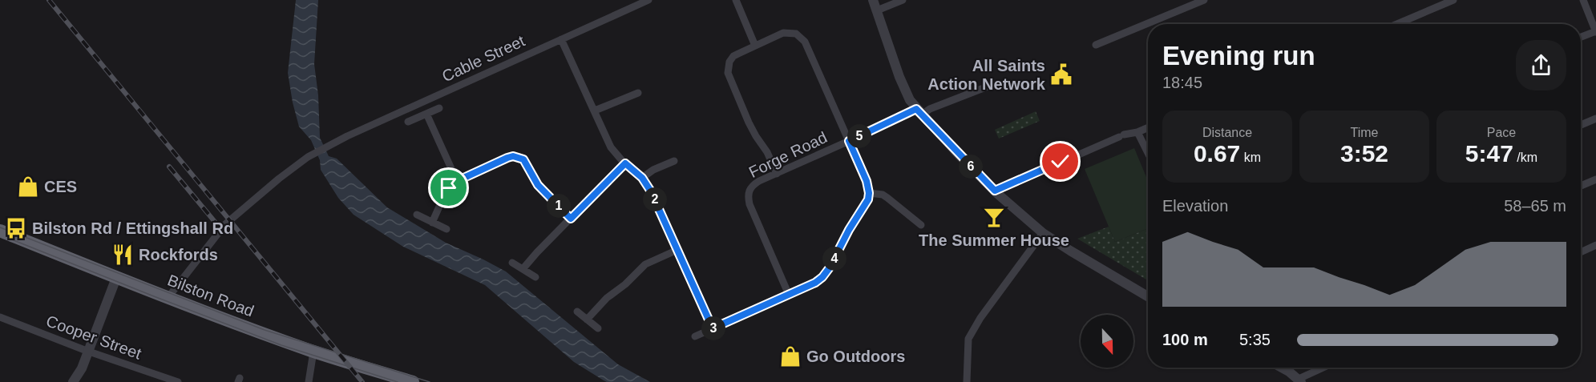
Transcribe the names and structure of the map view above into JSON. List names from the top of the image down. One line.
{"streets":{"highway":["Bilston Road"],"street":["Cable Street","Forge Road","Cooper Street"]},"crossings":[["Cable Street","Bilston Road"]],"places":{"public building":["All Saints Action Network"],"shop":["CES","Go Outdoors"],"bar":["The Summer House"],"bus stop":["Bilston Rd / Ettingshall Rd"],"restaurant":["Rockfords"]},"north":"bottom","page":{"heading":["Evening run","18:45"],"stats":[["Distance","0.67 km"],["Time","3:52"],["Pace","5:47 /km"]],"pins":["5","6","2","1","4","3"],"chart":["Elevation","58–65 m"],"list":[{"name":"100 m","note":"5:35"}]}}
